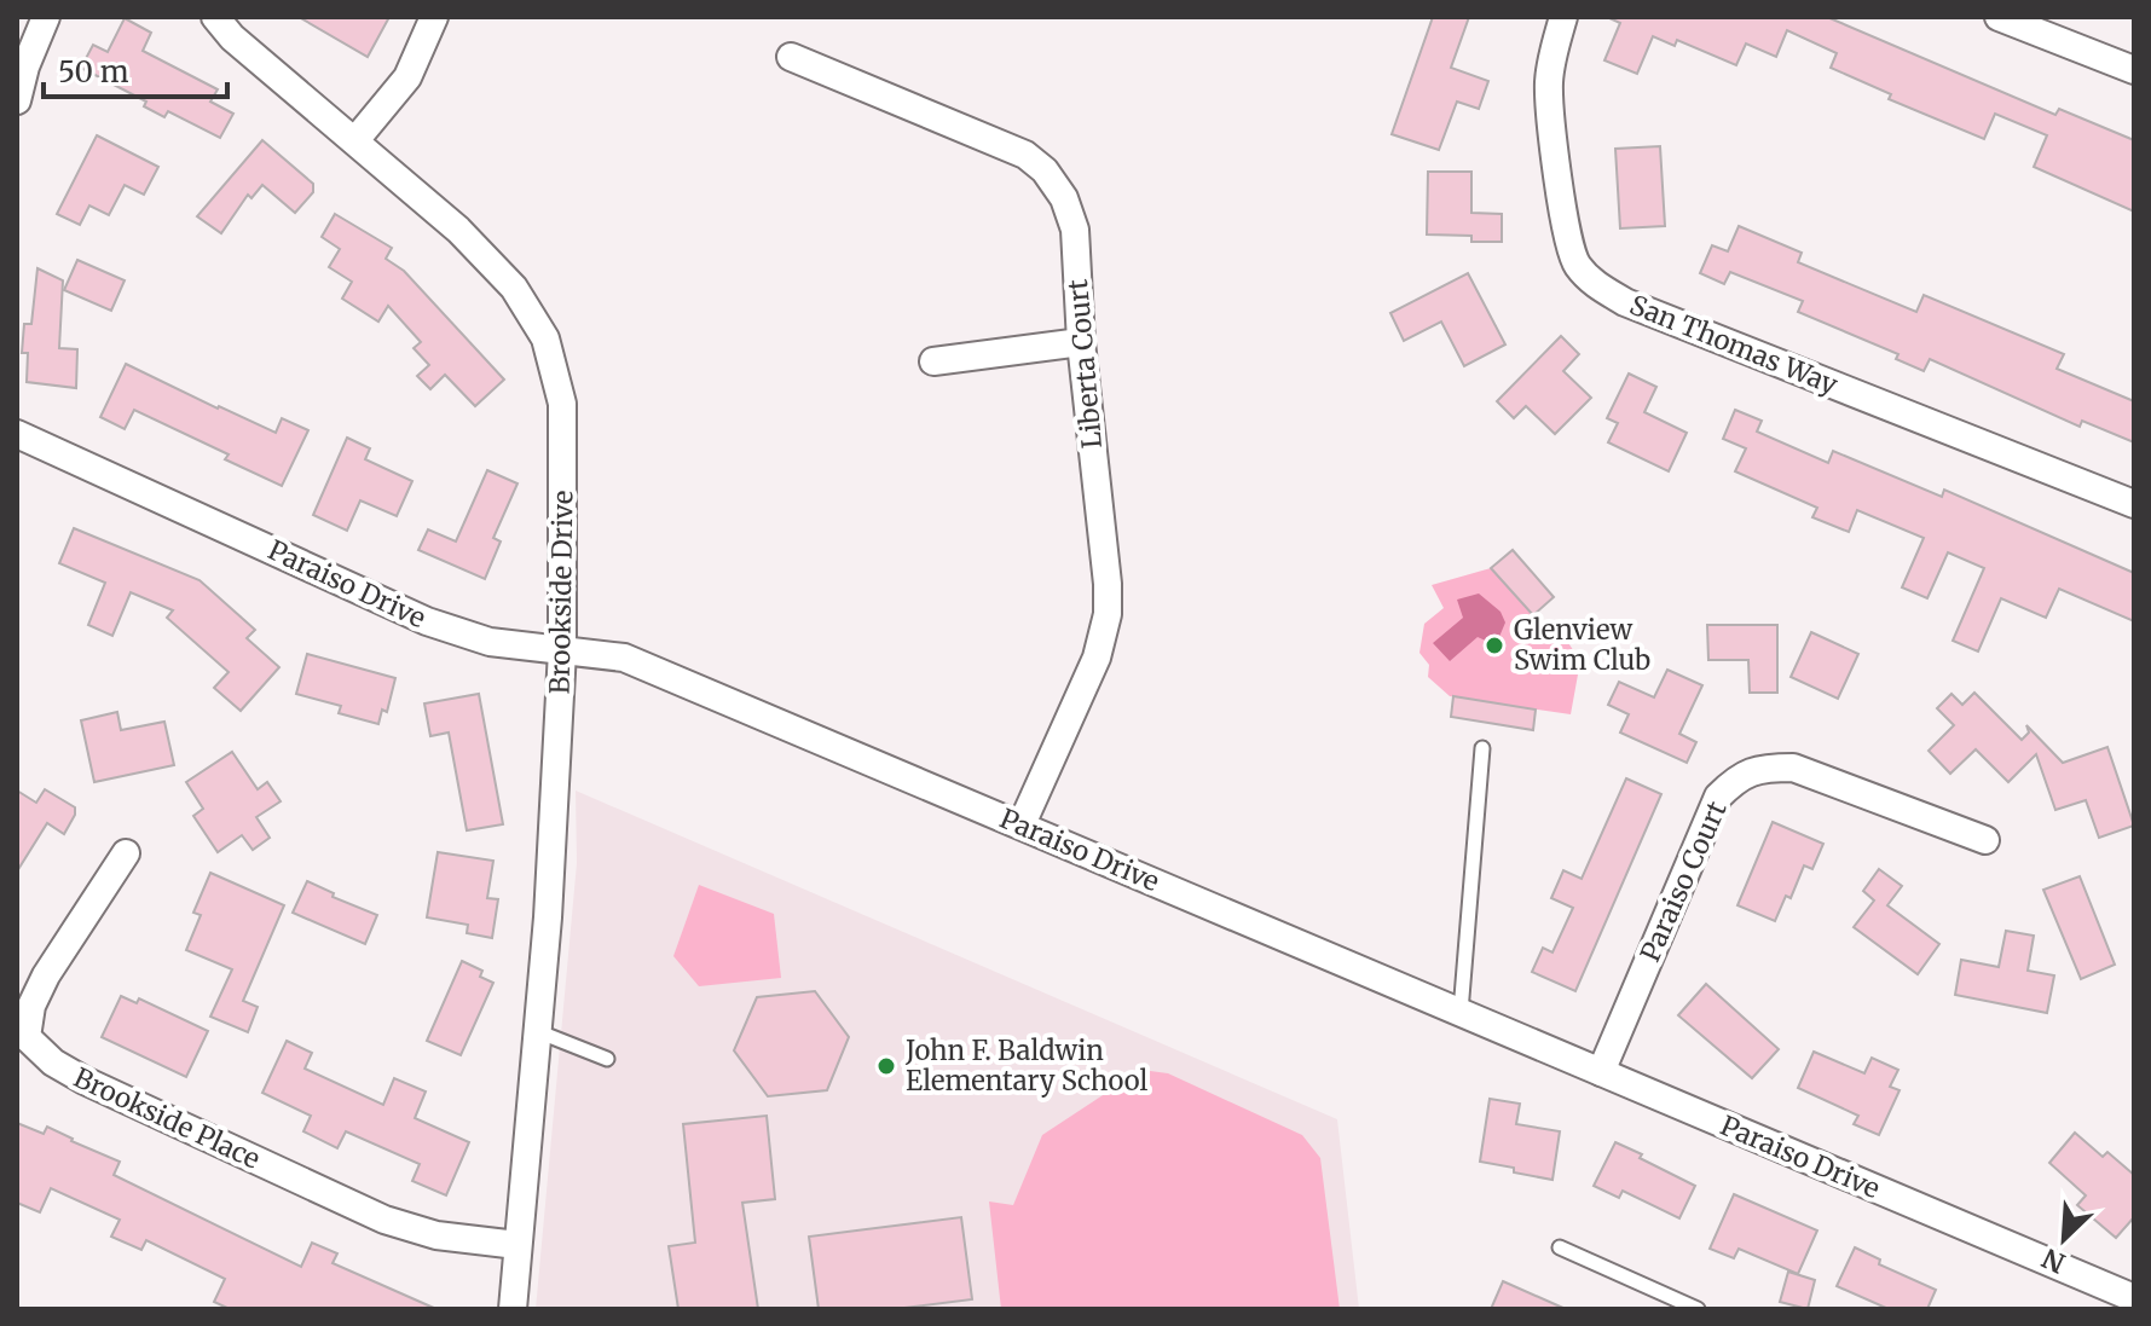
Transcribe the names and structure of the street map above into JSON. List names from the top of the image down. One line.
{"streets":{"street":["San Thomas Way","Liberta Court","Paraiso Drive","Brookside Drive","Paraiso Court","Brookside Place"]},"crossings":[["Liberta Court","Paraiso Drive"],["Paraiso Drive","Brookside Drive"],["Paraiso Drive","Paraiso Court"],["Brookside Drive","Brookside Place"]],"places":["Glenview Swim Club","John F. Baldwin Elementary School"],"scale_bar":"50 m","north":"bottom left"}
